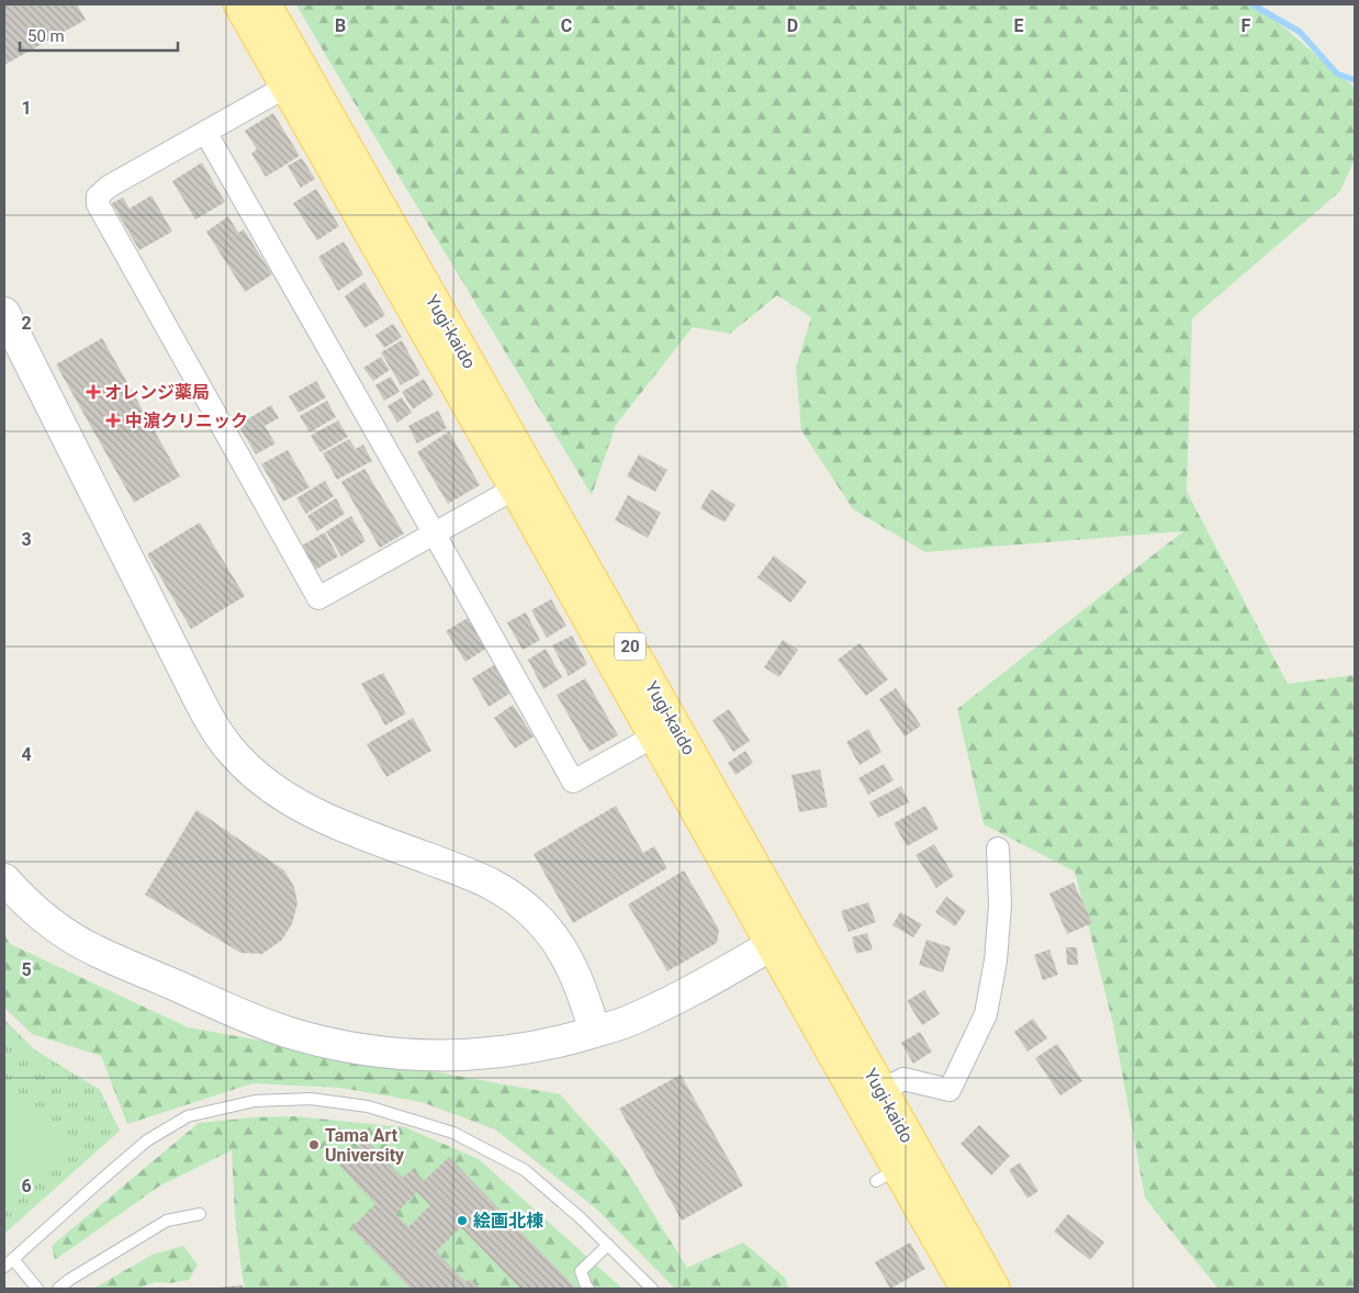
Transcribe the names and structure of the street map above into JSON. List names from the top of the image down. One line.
{"streets":{"main road":["Yugi-kaido","20"]},"places":{"health":["オレンジ薬局","中濵クリニック"],"other":["Tama Art University","絵画北棟"]},"scale_bar":"50 m","grid":{"columns":["B","C","D","E","F"],"rows":["1","2","3","4","5","6"]}}
